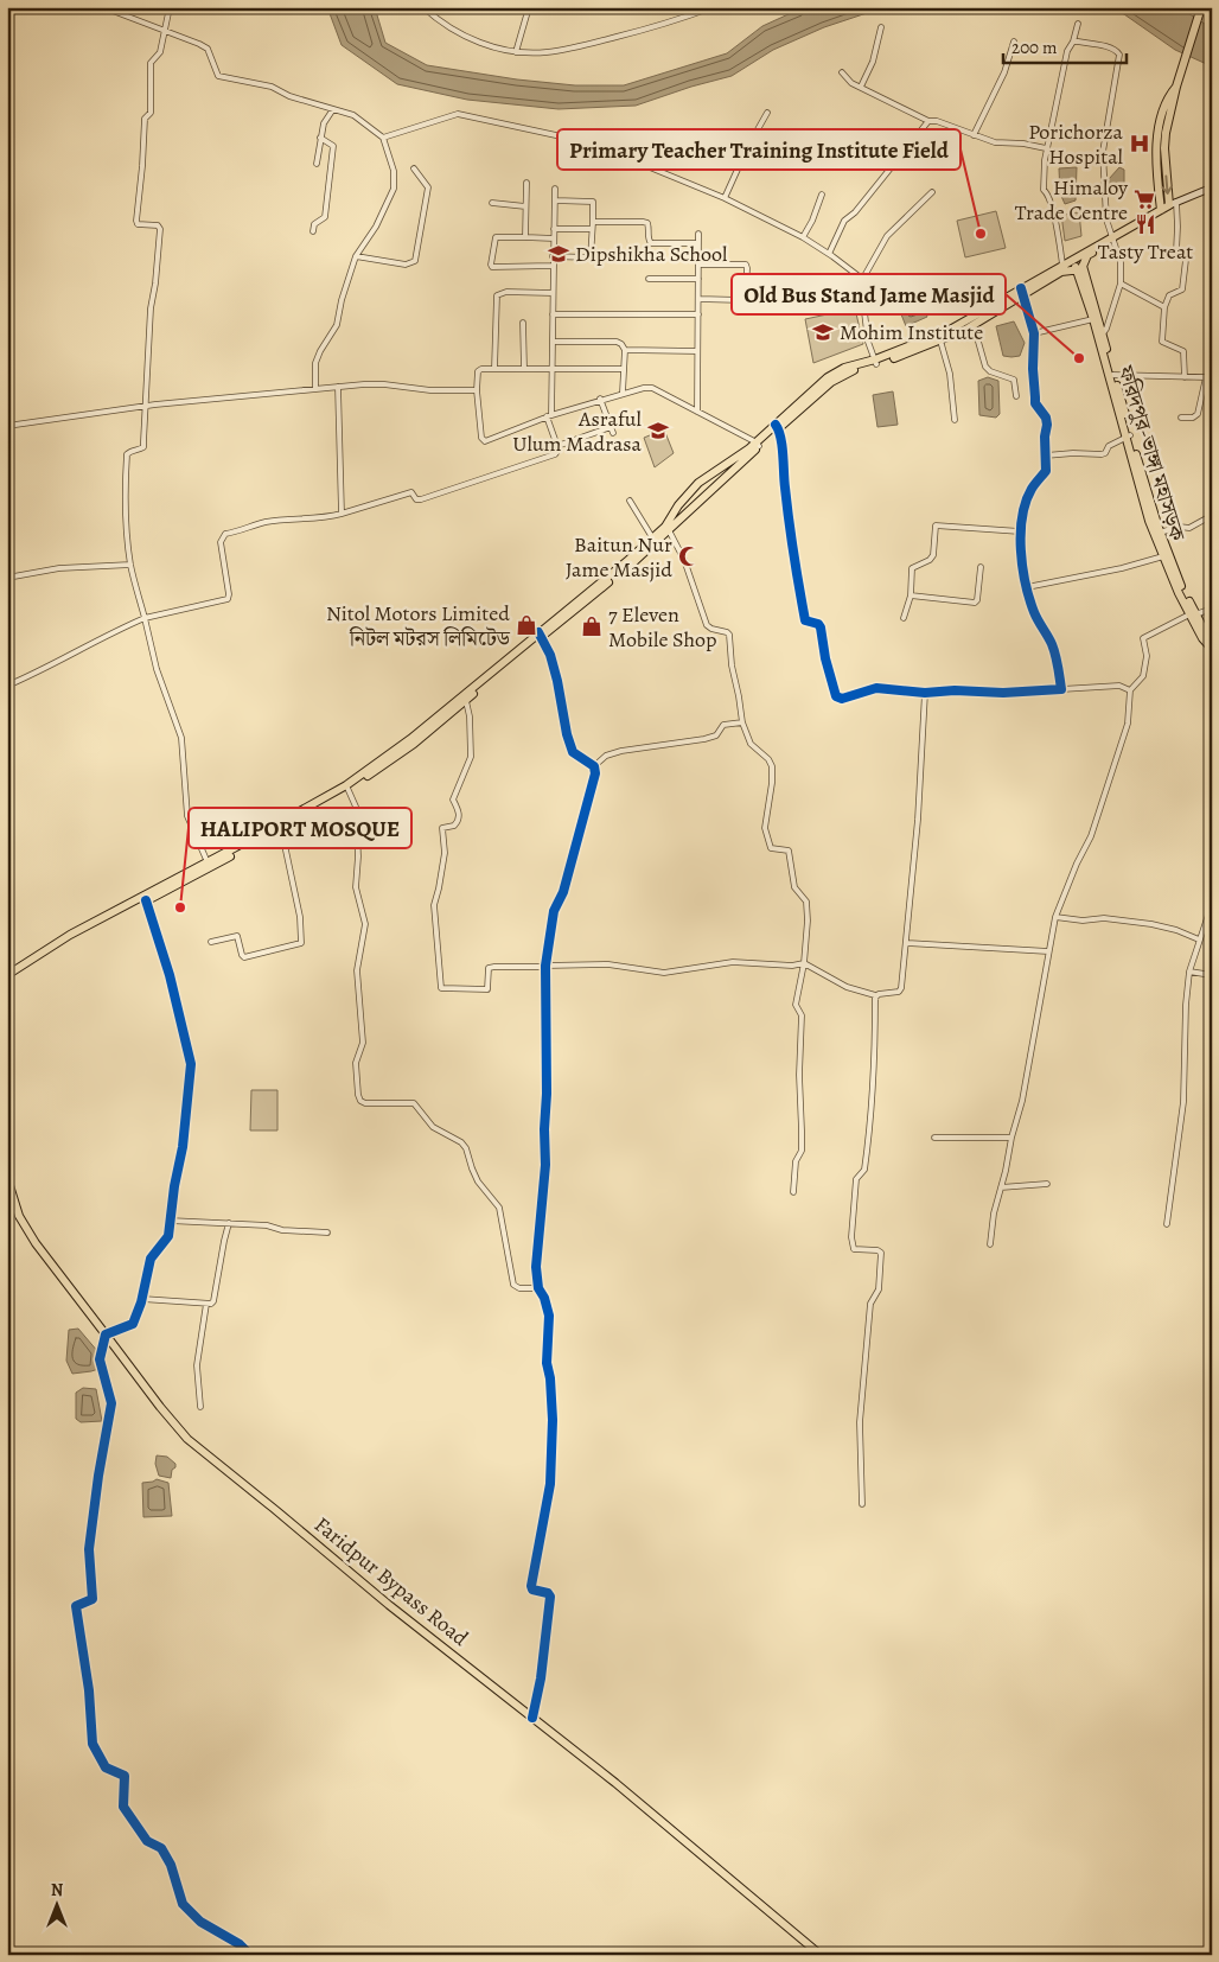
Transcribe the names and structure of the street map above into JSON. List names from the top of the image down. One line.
{"streets":{"highway":["ফরিদপুর-ভাঙ্গা মহাসড়ক","Faridpur Bypass Road"]},"places":{"hospital":["Porichorza Hospital"],"supermarket":["Himaloy Trade Centre"],"restaurant":["Tasty Treat"],"other":["Primary Teacher Training Institute Field","Old Bus Stand Jame Masjid","HALIPORT MOSQUE"],"school or university":["Dipshikha School","Mohim Institute","Asraful Ulum Madrasa"],"mosque":["Baitun Nur Jame Masjid"],"shop":["Nitol Motors Limited নিটল মটরস লিমিটেড","7 Eleven Mobile Shop"]},"scale_bar":"200 m","north":"top"}
